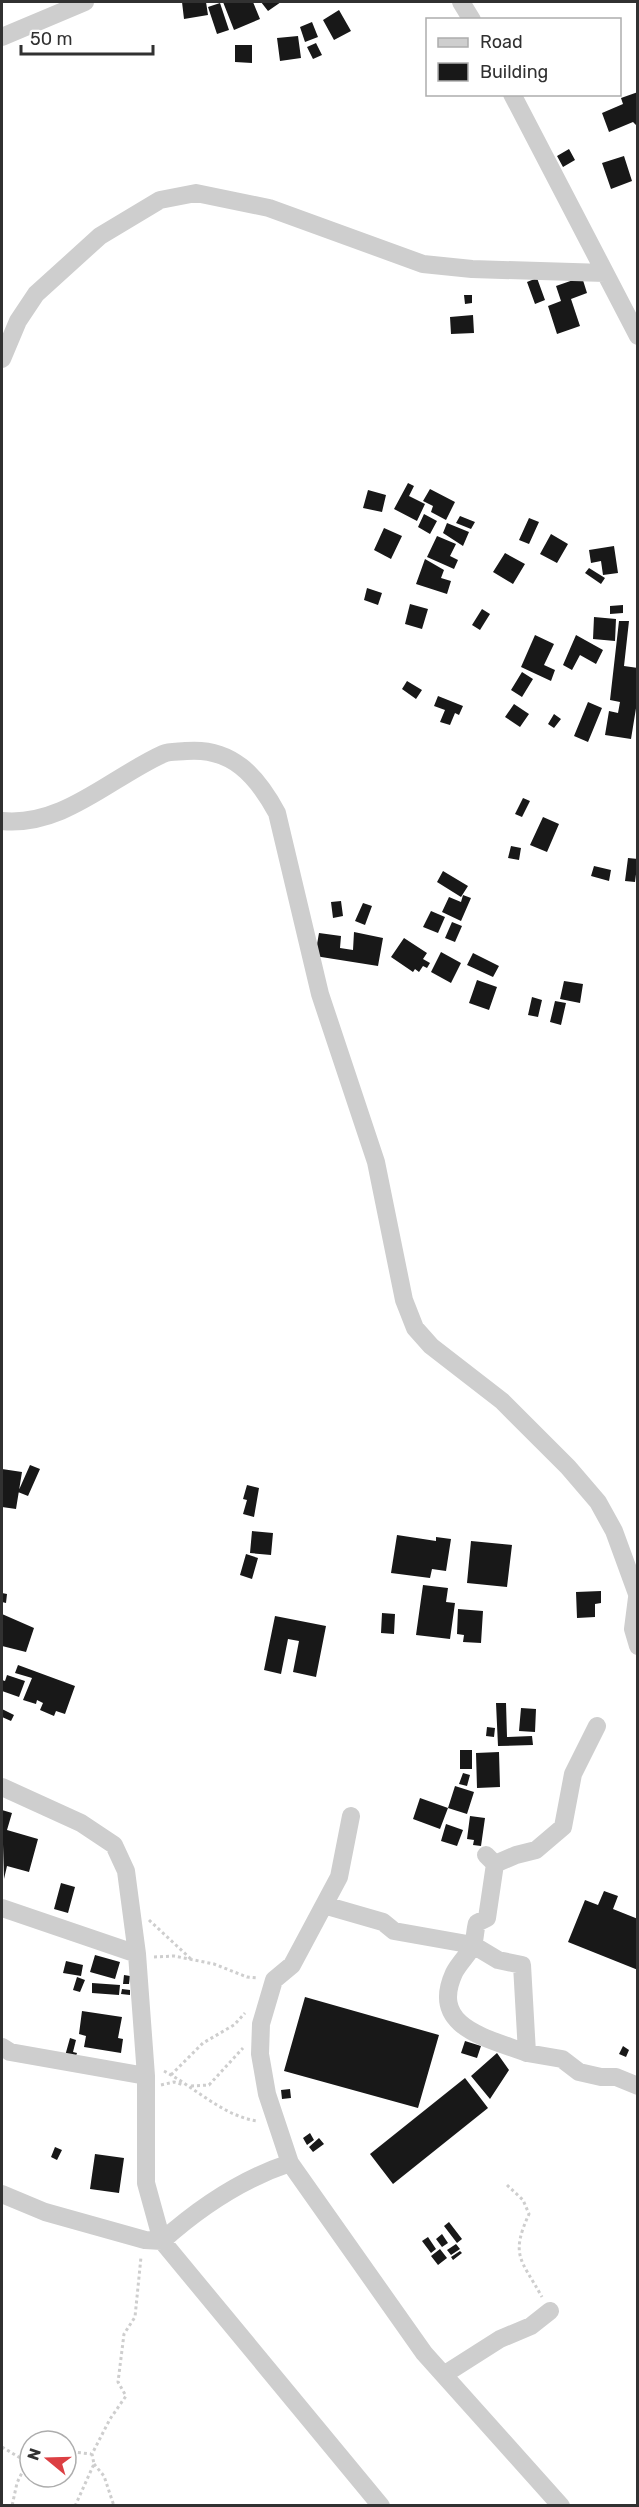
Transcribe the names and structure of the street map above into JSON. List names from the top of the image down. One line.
{"legend":["Road","Building"],"scale_bar":"50 m","north":"left"}
